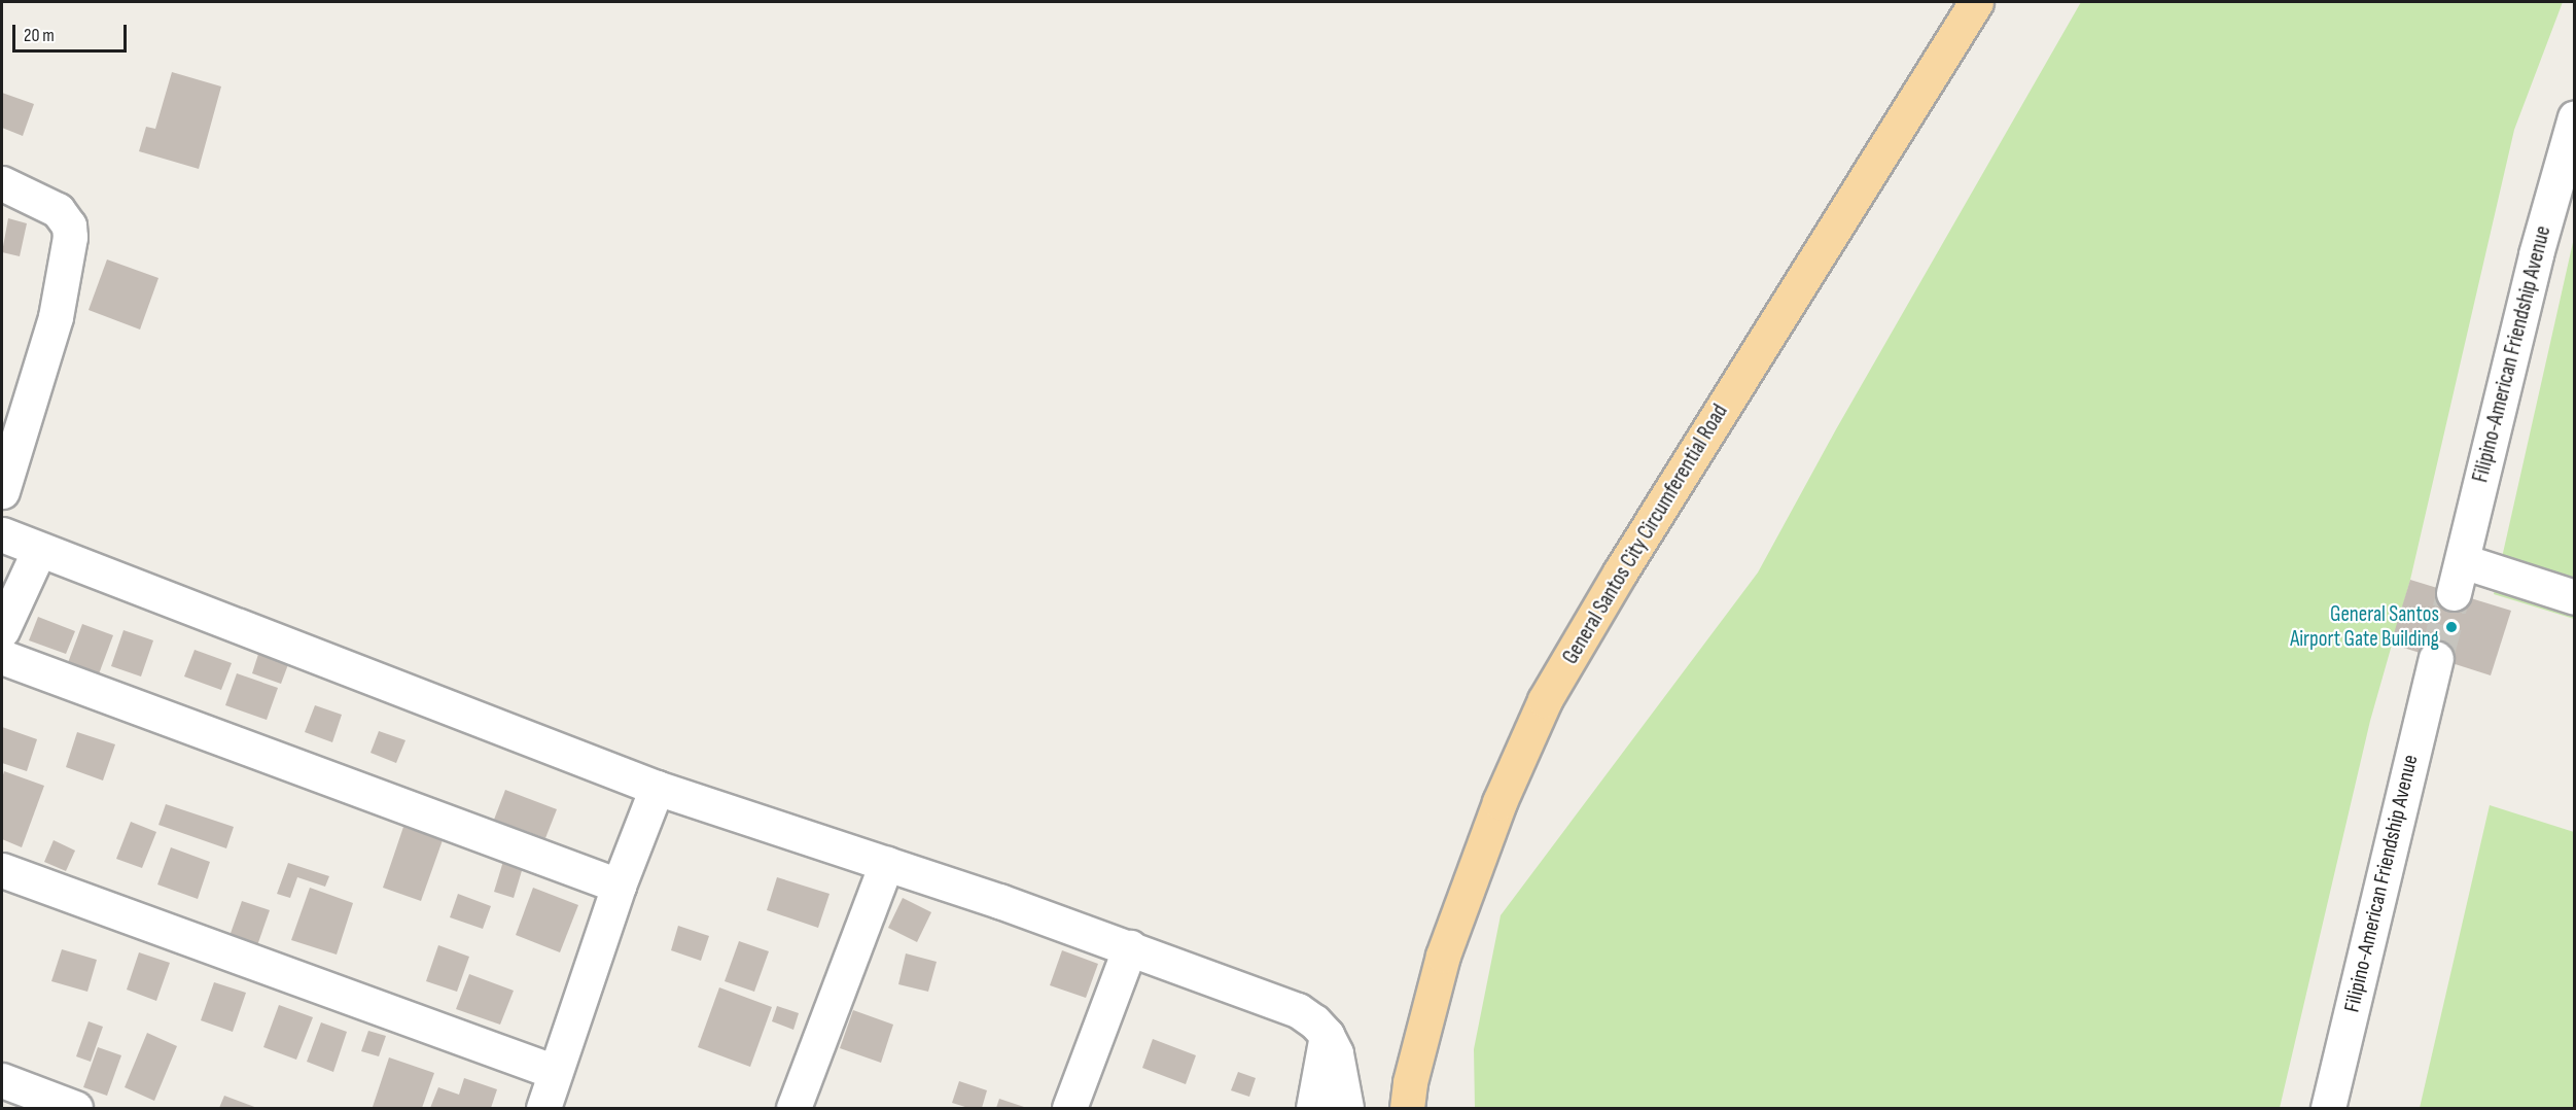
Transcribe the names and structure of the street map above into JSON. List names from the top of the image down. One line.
{"streets":{"main road":["General Santos City Circumferential Road"],"street":["Filipino-American Friendship Avenue"]},"places":["General Santos Airport Gate Building"],"scale_bar":"20 m"}
